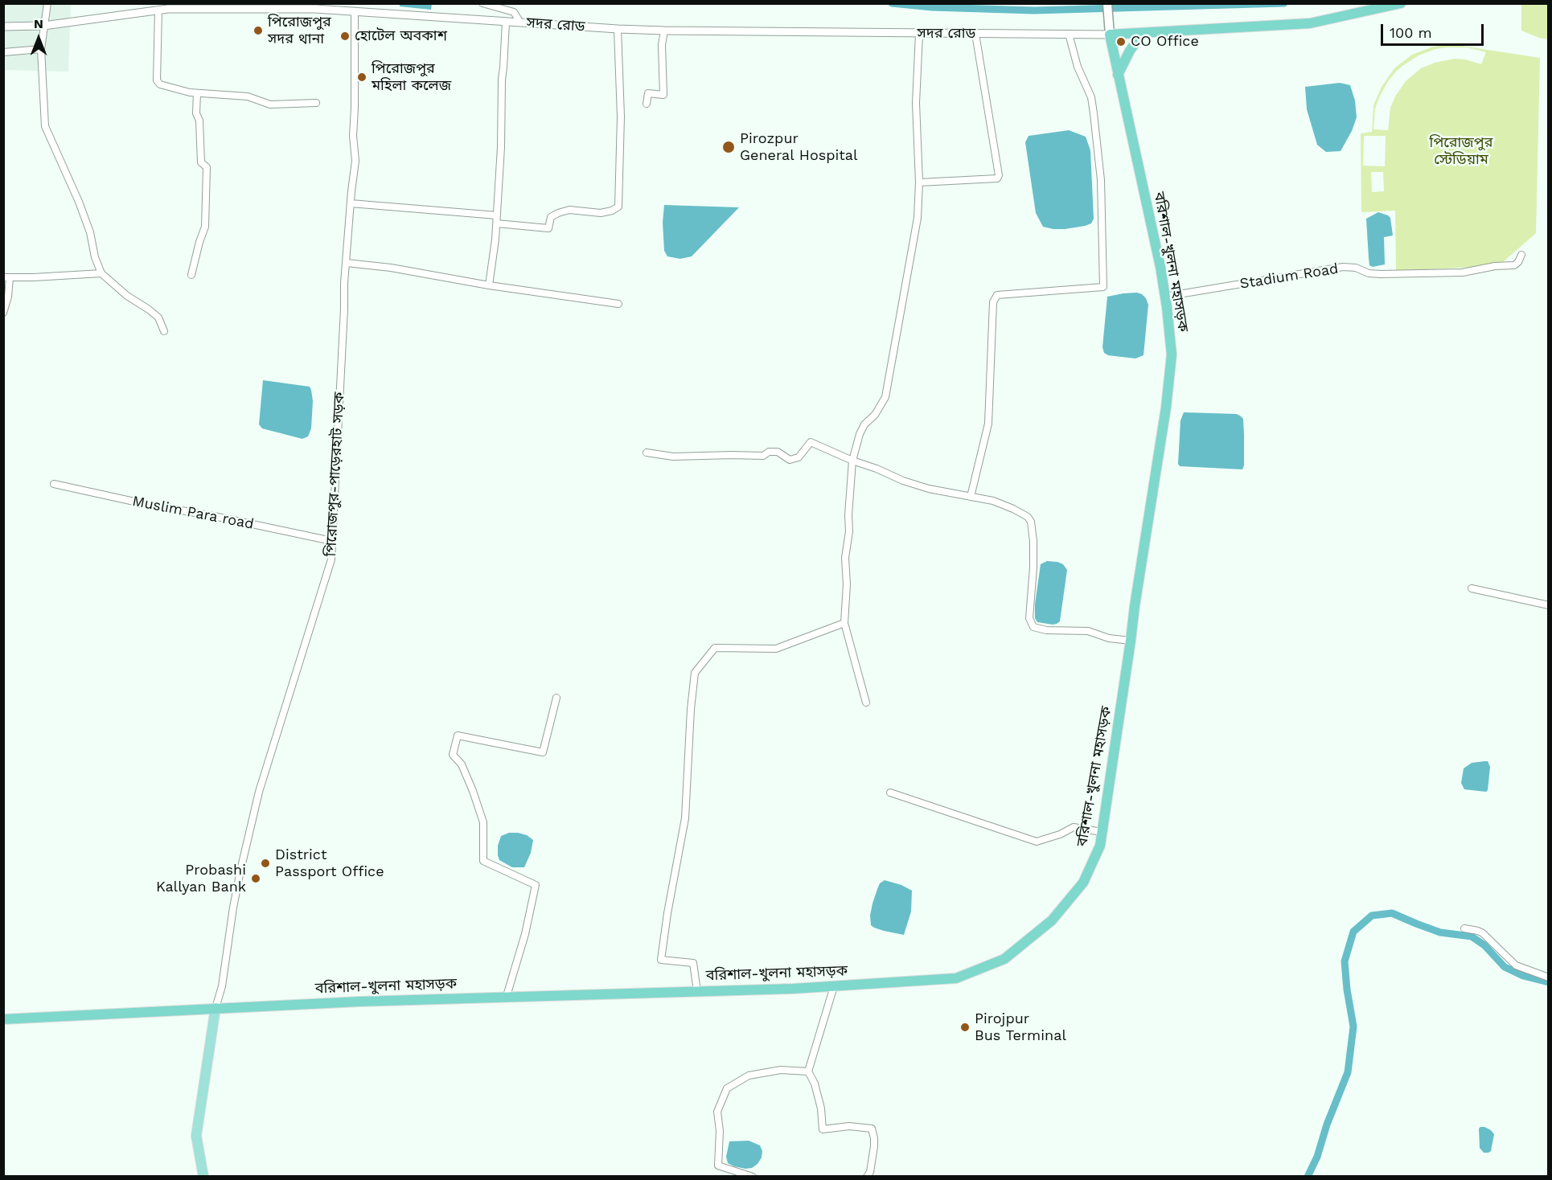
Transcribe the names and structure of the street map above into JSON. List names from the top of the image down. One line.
{"streets":{"highway":["বরিশাল-খুলনা মহাসড়ক"],"street":["সদর রোড","Stadium Road","পিরোজপুর-পাড়েরহাট সড়ক","Muslim Para road"]},"crossings":[["সদর রোড","বরিশাল-খুলনা মহাসড়ক"],["সদর রোড","পিরোজপুর-পাড়েরহাট সড়ক"],["বরিশাল-খুলনা মহাসড়ক","Stadium Road"],["বরিশাল-খুলনা মহাসড়ক","পিরোজপুর-পাড়েরহাট সড়ক"],["পিরোজপুর-পাড়েরহাট সড়ক","Muslim Para road"]],"parks":["পিরোজপুর স্টেডিয়াম"],"places":["পিরোজপুর সদর থানা","হোটেল অবকাশ","CO Office","পিরোজপুর মহিলা কলেজ","Pirozpur General Hospital","District Passport Office","Probashi Kallyan Bank","Pirojpur Bus Terminal"],"scale_bar":"100 m","north":"top"}
